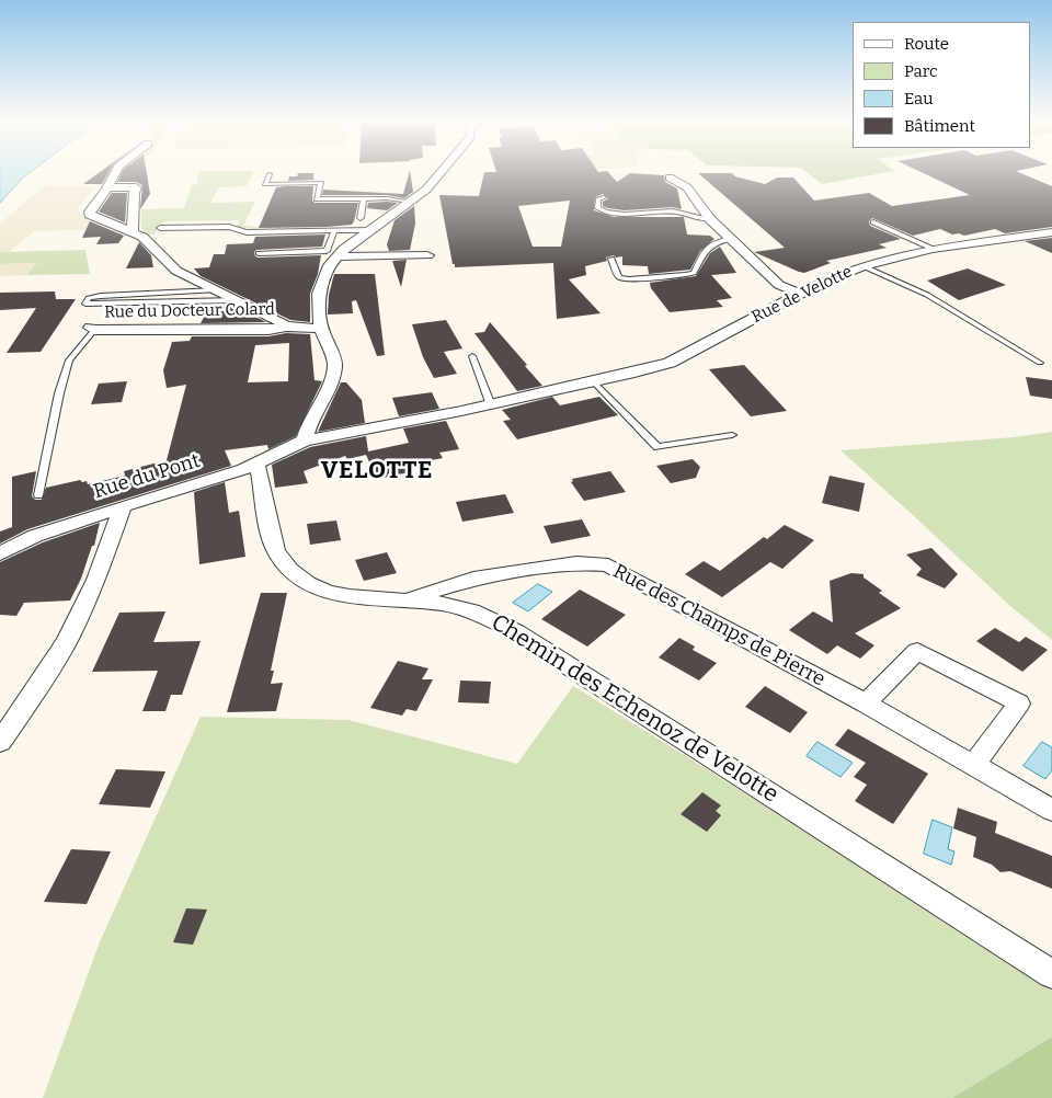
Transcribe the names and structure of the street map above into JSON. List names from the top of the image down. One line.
{"streets":{"street":["Rue de Velotte","Rue du Docteur Colard","Rue du Pont","Rue des Champs de Pierre","Chemin des Echenoz de Velotte"]},"crossings":[["Rue de Velotte","Rue du Pont"],["Rue du Pont","Chemin des Echenoz de Velotte"],["Rue des Champs de Pierre","Chemin des Echenoz de Velotte"]],"districts":["VELOTTE"],"legend":["Route","Parc","Eau","Bâtiment"]}
